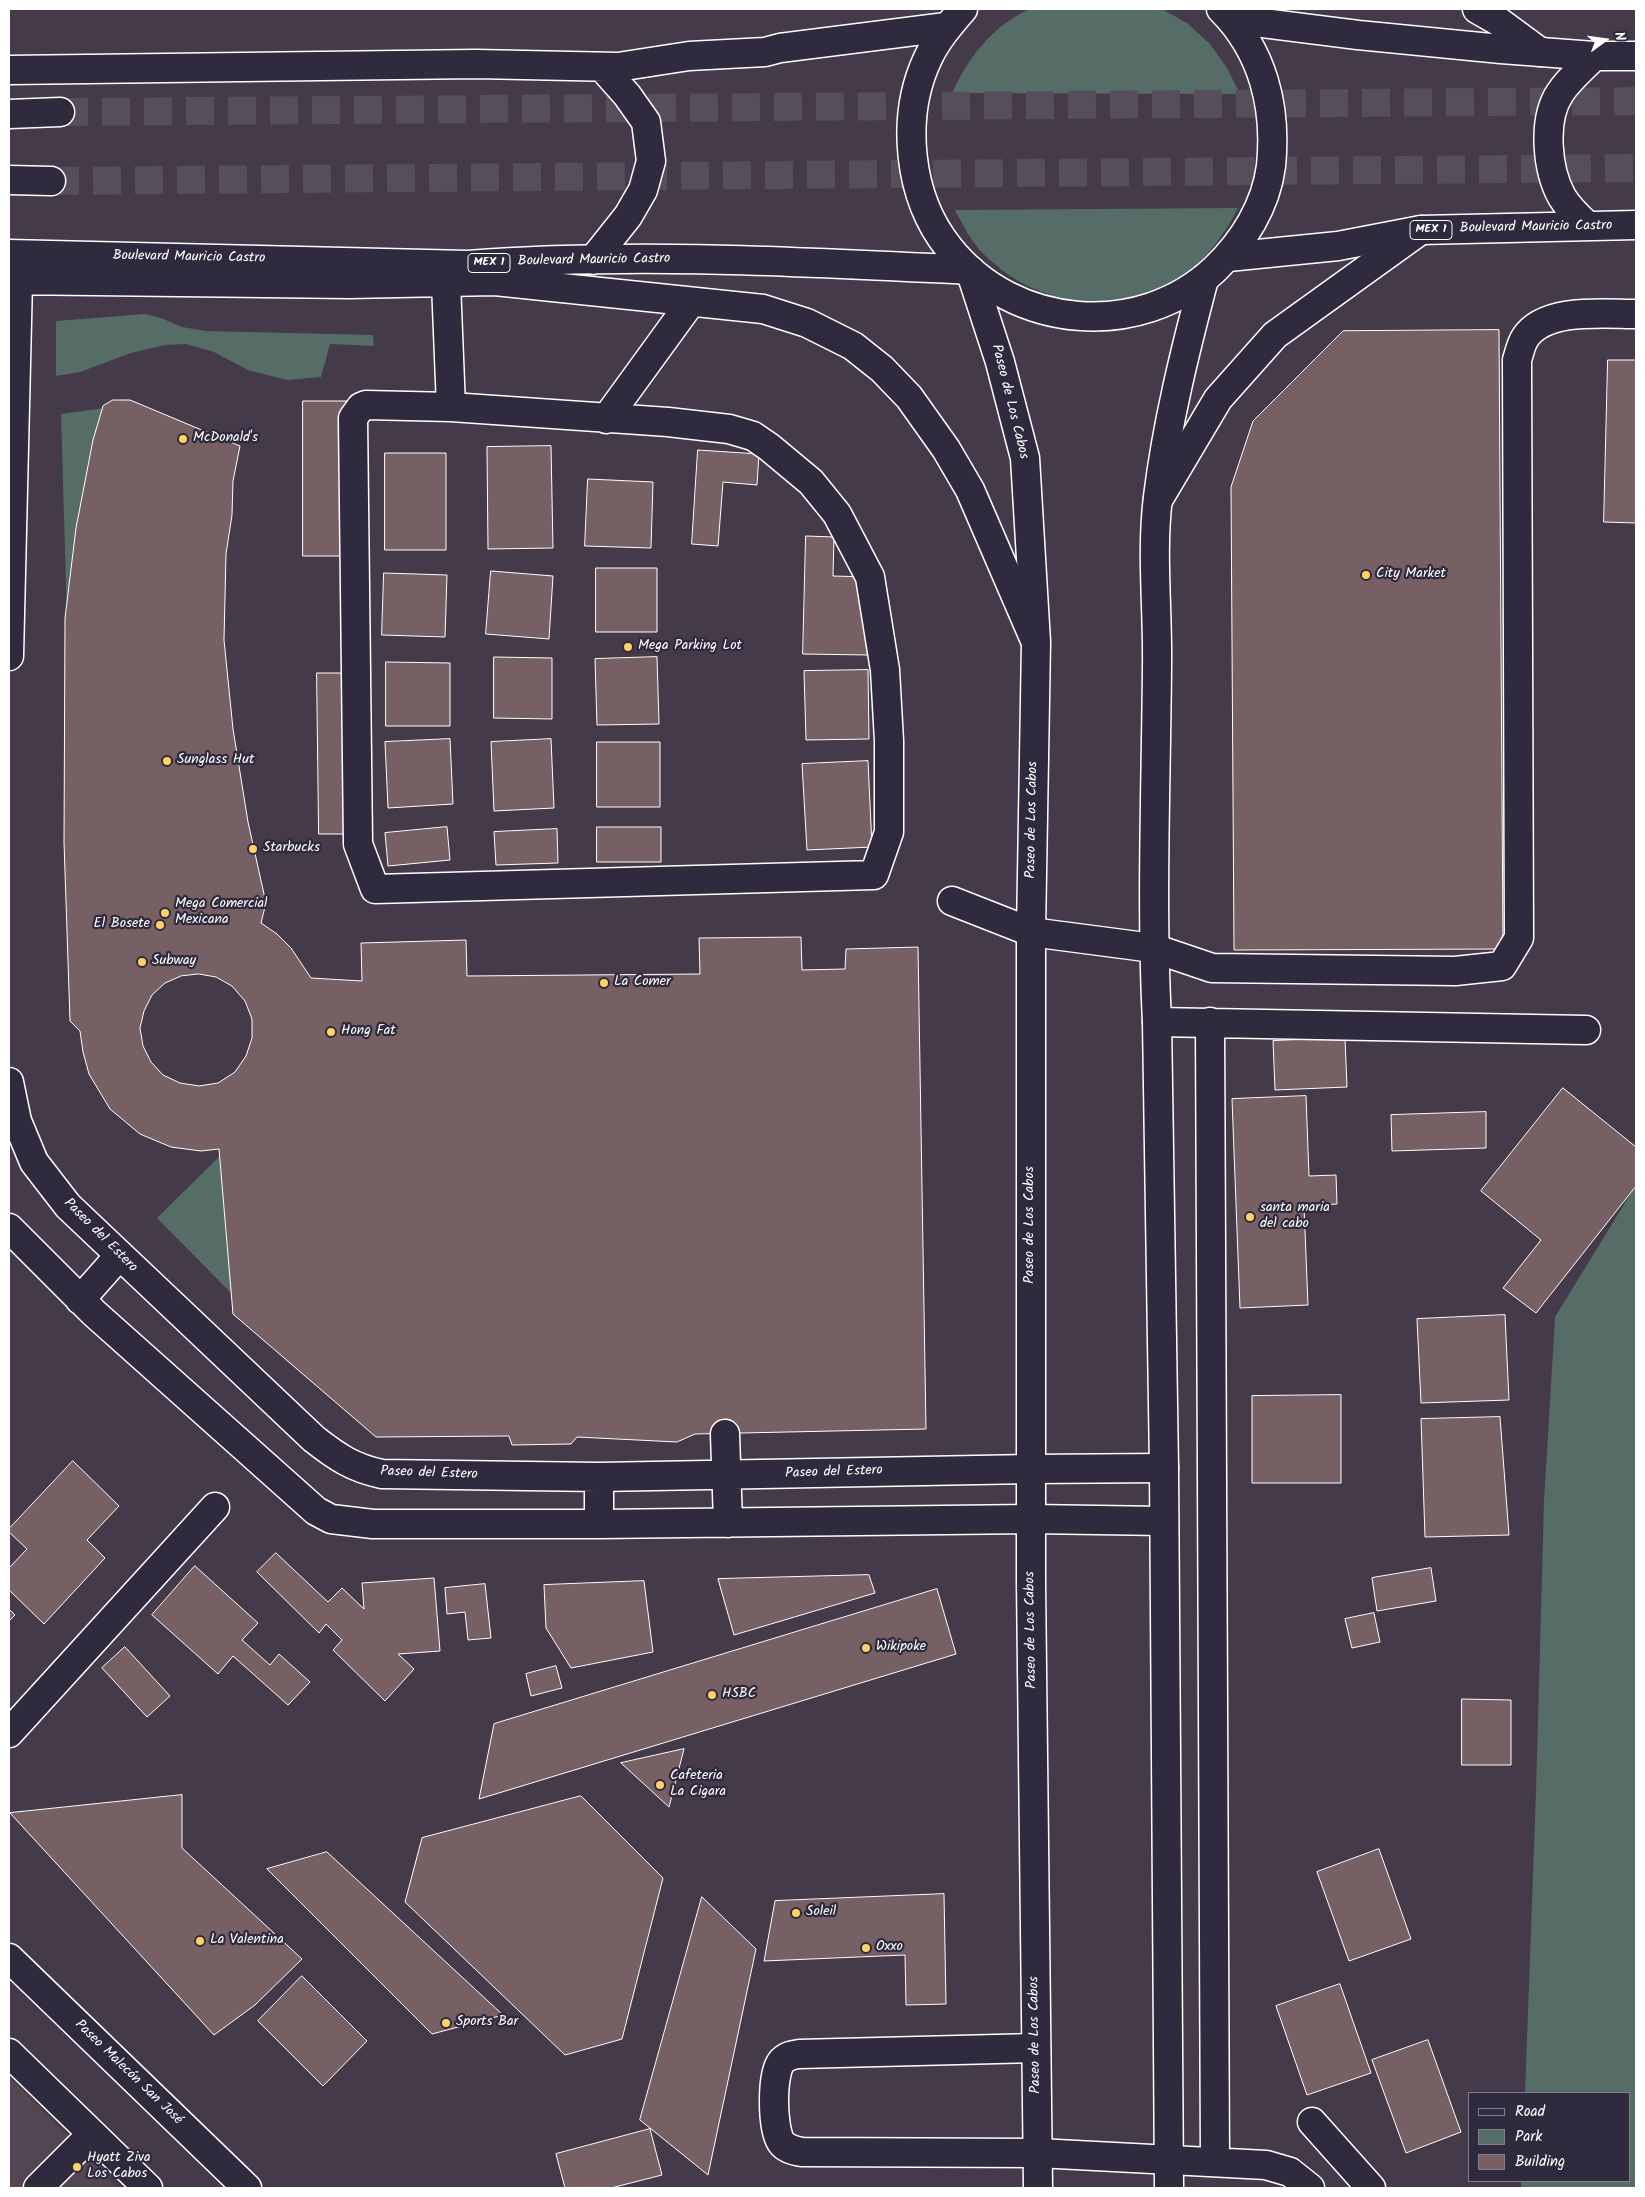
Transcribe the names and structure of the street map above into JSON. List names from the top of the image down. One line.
{"streets":{"main road":["Boulevard Mauricio Castro","MEX 1","Paseo de Los Cabos","Paseo del Estero","Paseo Malecón San José"]},"crossings":[["Boulevard Mauricio Castro","Paseo de Los Cabos"],["Paseo de Los Cabos","Paseo del Estero"]],"places":["McDonald's","City Market","Mega Parking Lot","Sunglass Hut","Starbucks","Mega Comercial Mexicana","El Bosete","Subway","La Comer","Hong Fat","santa maria del cabo","Wikipoke","HSBC","Cafeteria La Cigara","Soleil","La Valentina","Oxxo","Sports Bar","Hyatt Ziva Los Cabos"],"legend":["Road","Park","Building"],"north":"right"}
